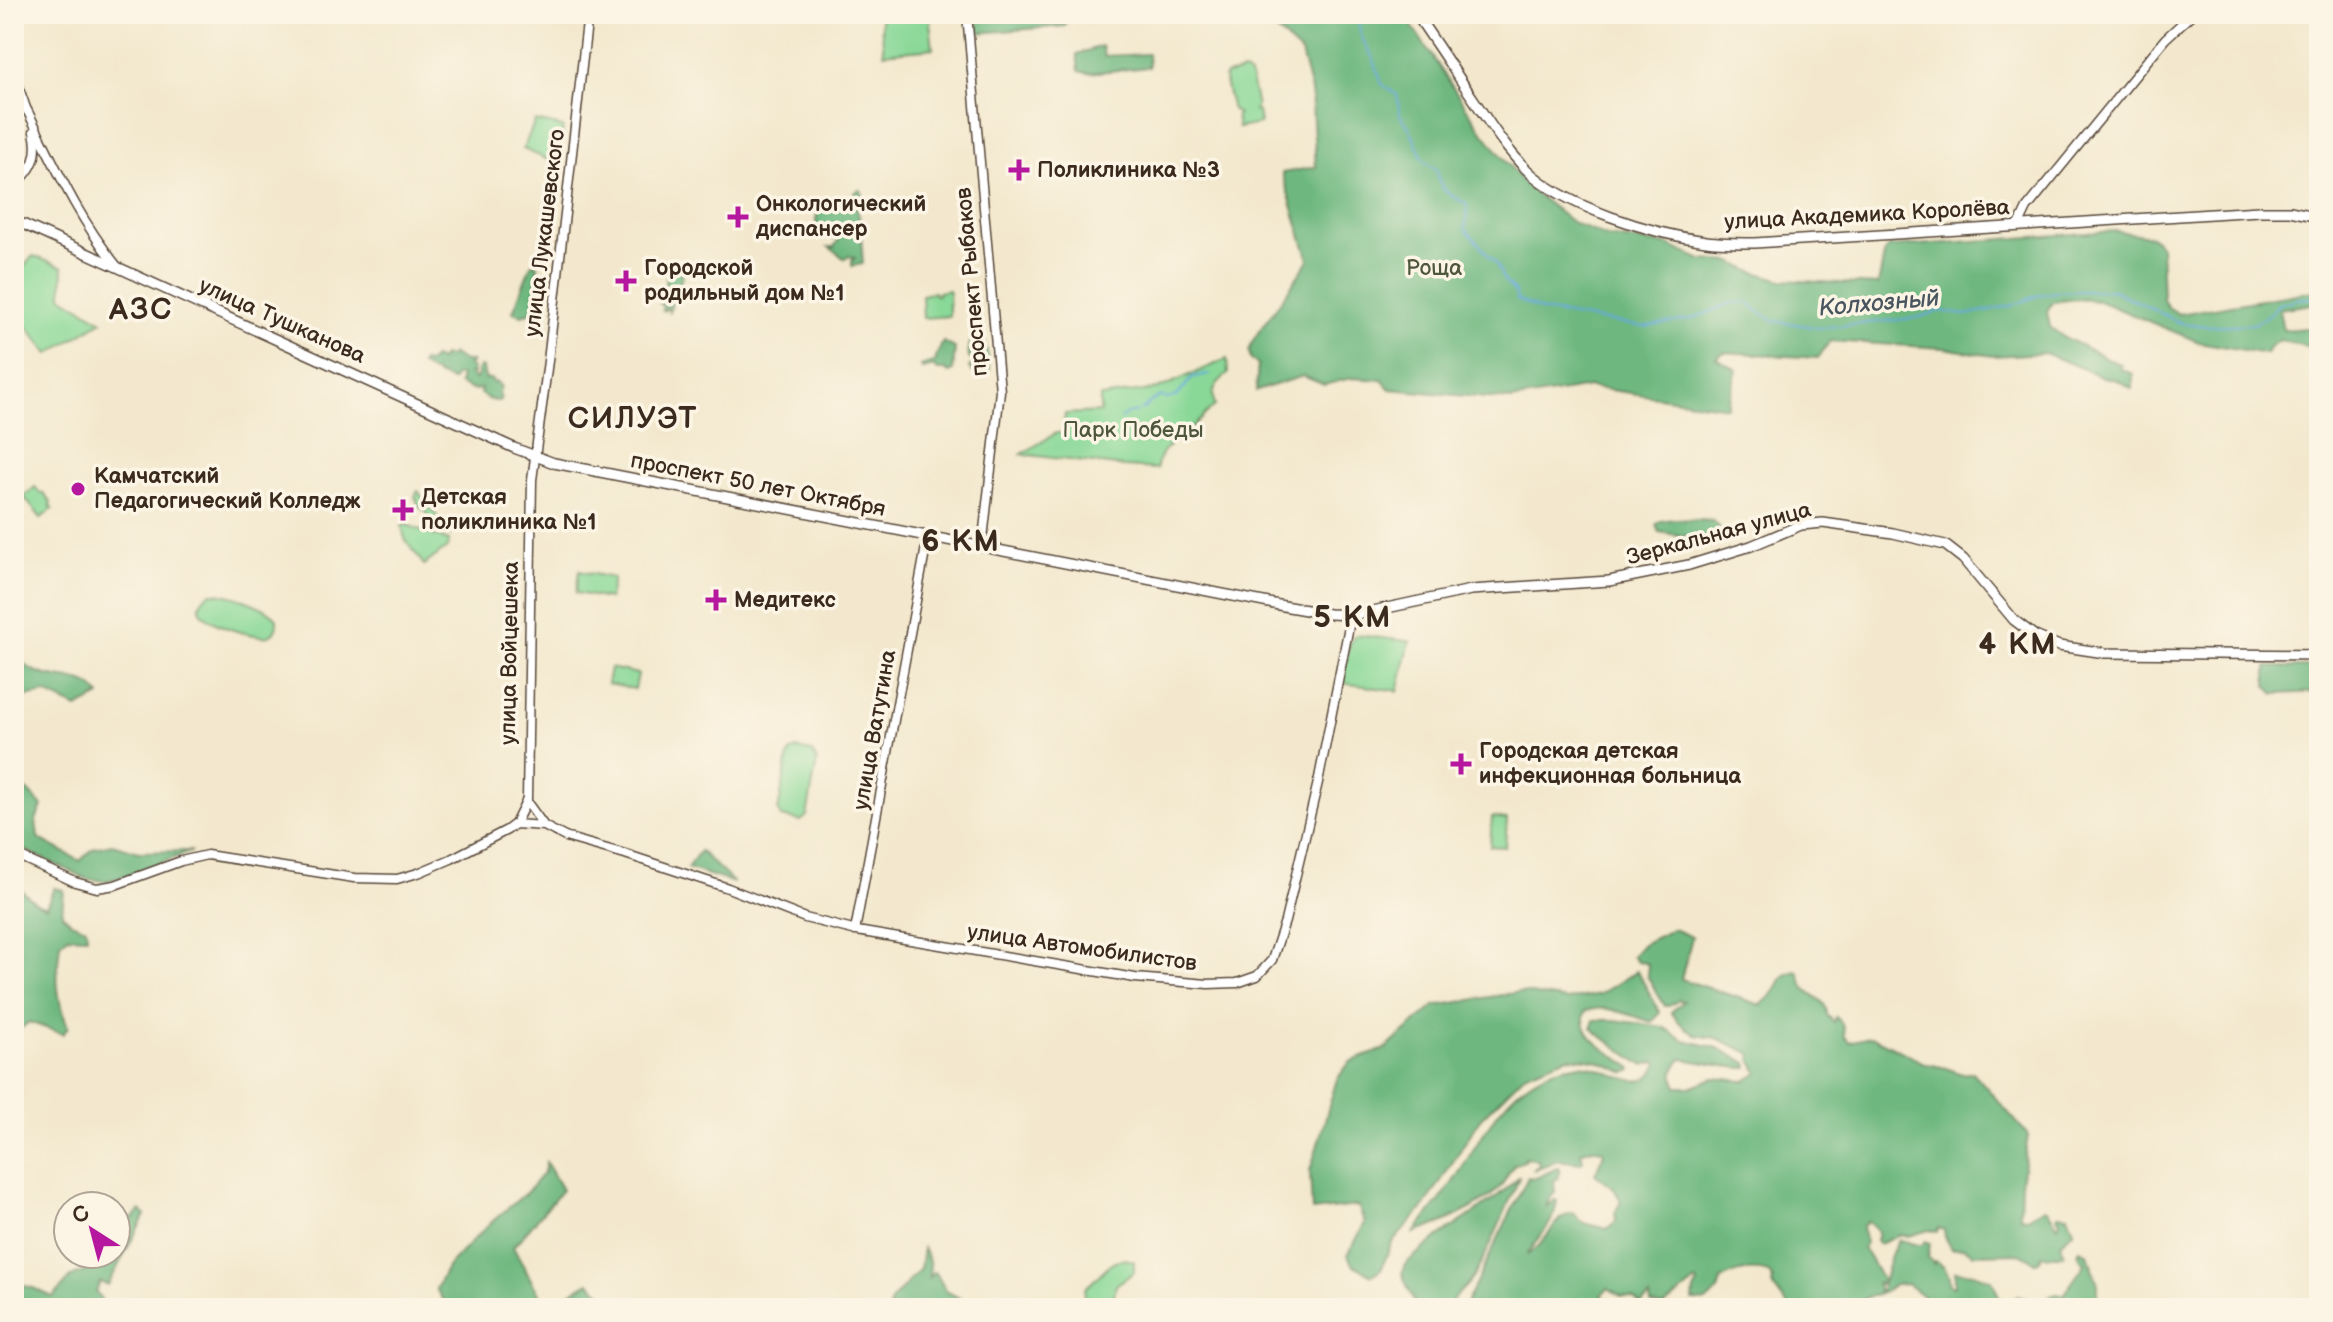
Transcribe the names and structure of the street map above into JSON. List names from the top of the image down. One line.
{"streets":{"main road":["улица Академика Королёва","улица Лукашевского","проспект Рыбаков","улица Тушканова","проспект 50 лет Октября","Зеркальная улица","улица Войцешека","улица Ватутина","улица Автомобилистов"]},"crossings":[["улица Лукашевского","улица Тушканова"],["улица Лукашевского","проспект 50 лет Октября"],["улица Лукашевского","улица Войцешека"],["проспект Рыбаков","проспект 50 лет Октября"],["улица Тушканова","проспект 50 лет Октября"],["улица Тушканова","улица Войцешека"],["проспект 50 лет Октября","Зеркальная улица"],["проспект 50 лет Октября","улица Войцешека"],["проспект 50 лет Октября","улица Ватутина"],["проспект 50 лет Октября","улица Автомобилистов"],["Зеркальная улица","улица Автомобилистов"],["улица Ватутина","улица Автомобилистов"]],"districts":["АЗС","СИЛУЭТ","6 КМ","5 КМ","4 КМ"],"water":["Колхозный"],"parks":["Роща","Парк Победы"],"places":{"health":["Поликлиника №3","Онкологический диспансер","Городской родильный дом №1","Детская поликлиника №1","Медитекс","Городская детская инфекционная больница"],"other":["Камчатский Педагогический Колледж"]},"north":"top left"}
